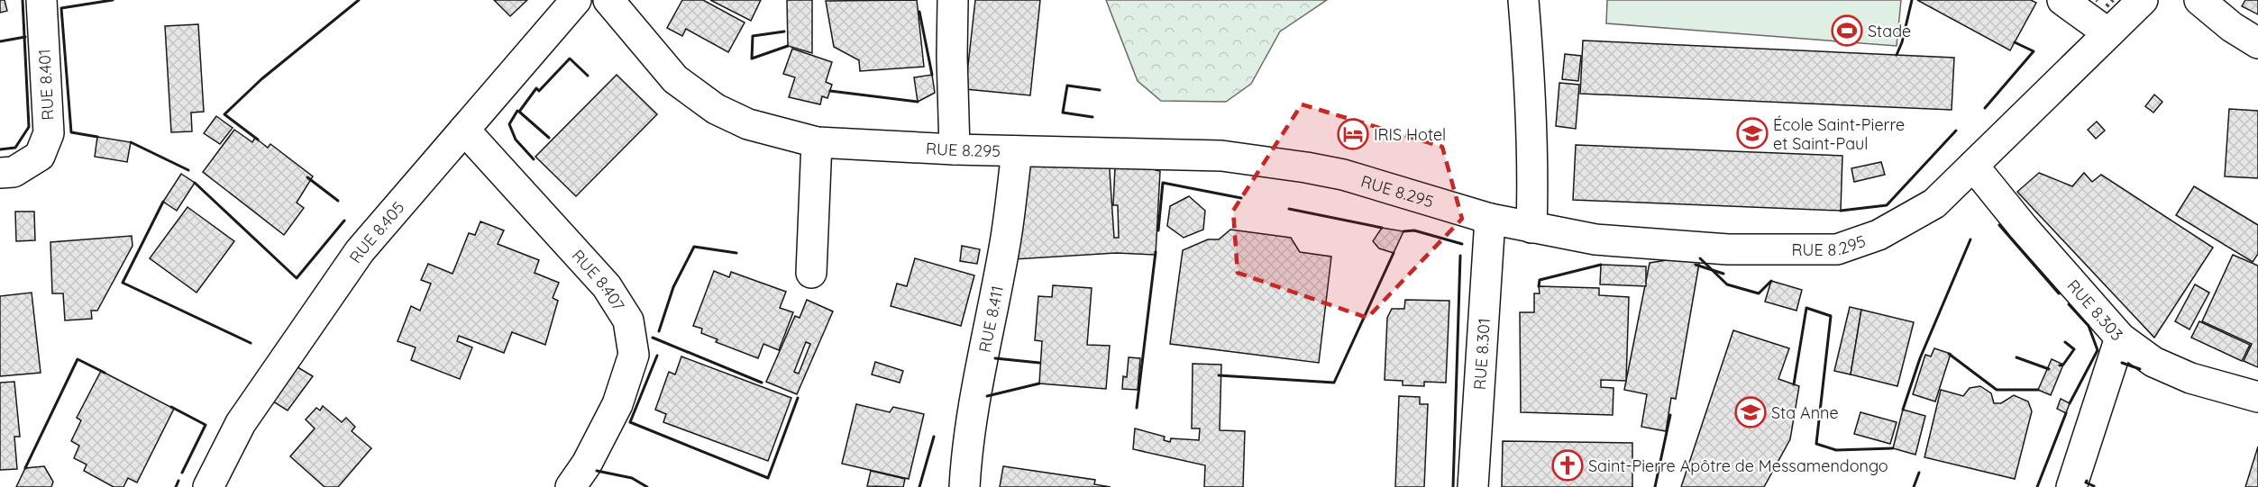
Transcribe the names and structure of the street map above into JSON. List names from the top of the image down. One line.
{"streets":{"street":["RUE 8.401","RUE 8.295","RUE 8.405","RUE 8.407","RUE 8.303","RUE 8.411","RUE 8.301"]},"crossings":[["RUE 8.295","RUE 8.303"],["RUE 8.295","RUE 8.411"],["RUE 8.295","RUE 8.301"],["RUE 8.405","RUE 8.407"]],"places":{"sports":["Stade"],"school or university":["École Saint-Pierre et Saint-Paul","Sta Anne"],"hotel":["IRIS Hotel"],"church":["Saint-Pierre Apôtre de Messamendongo"]}}
